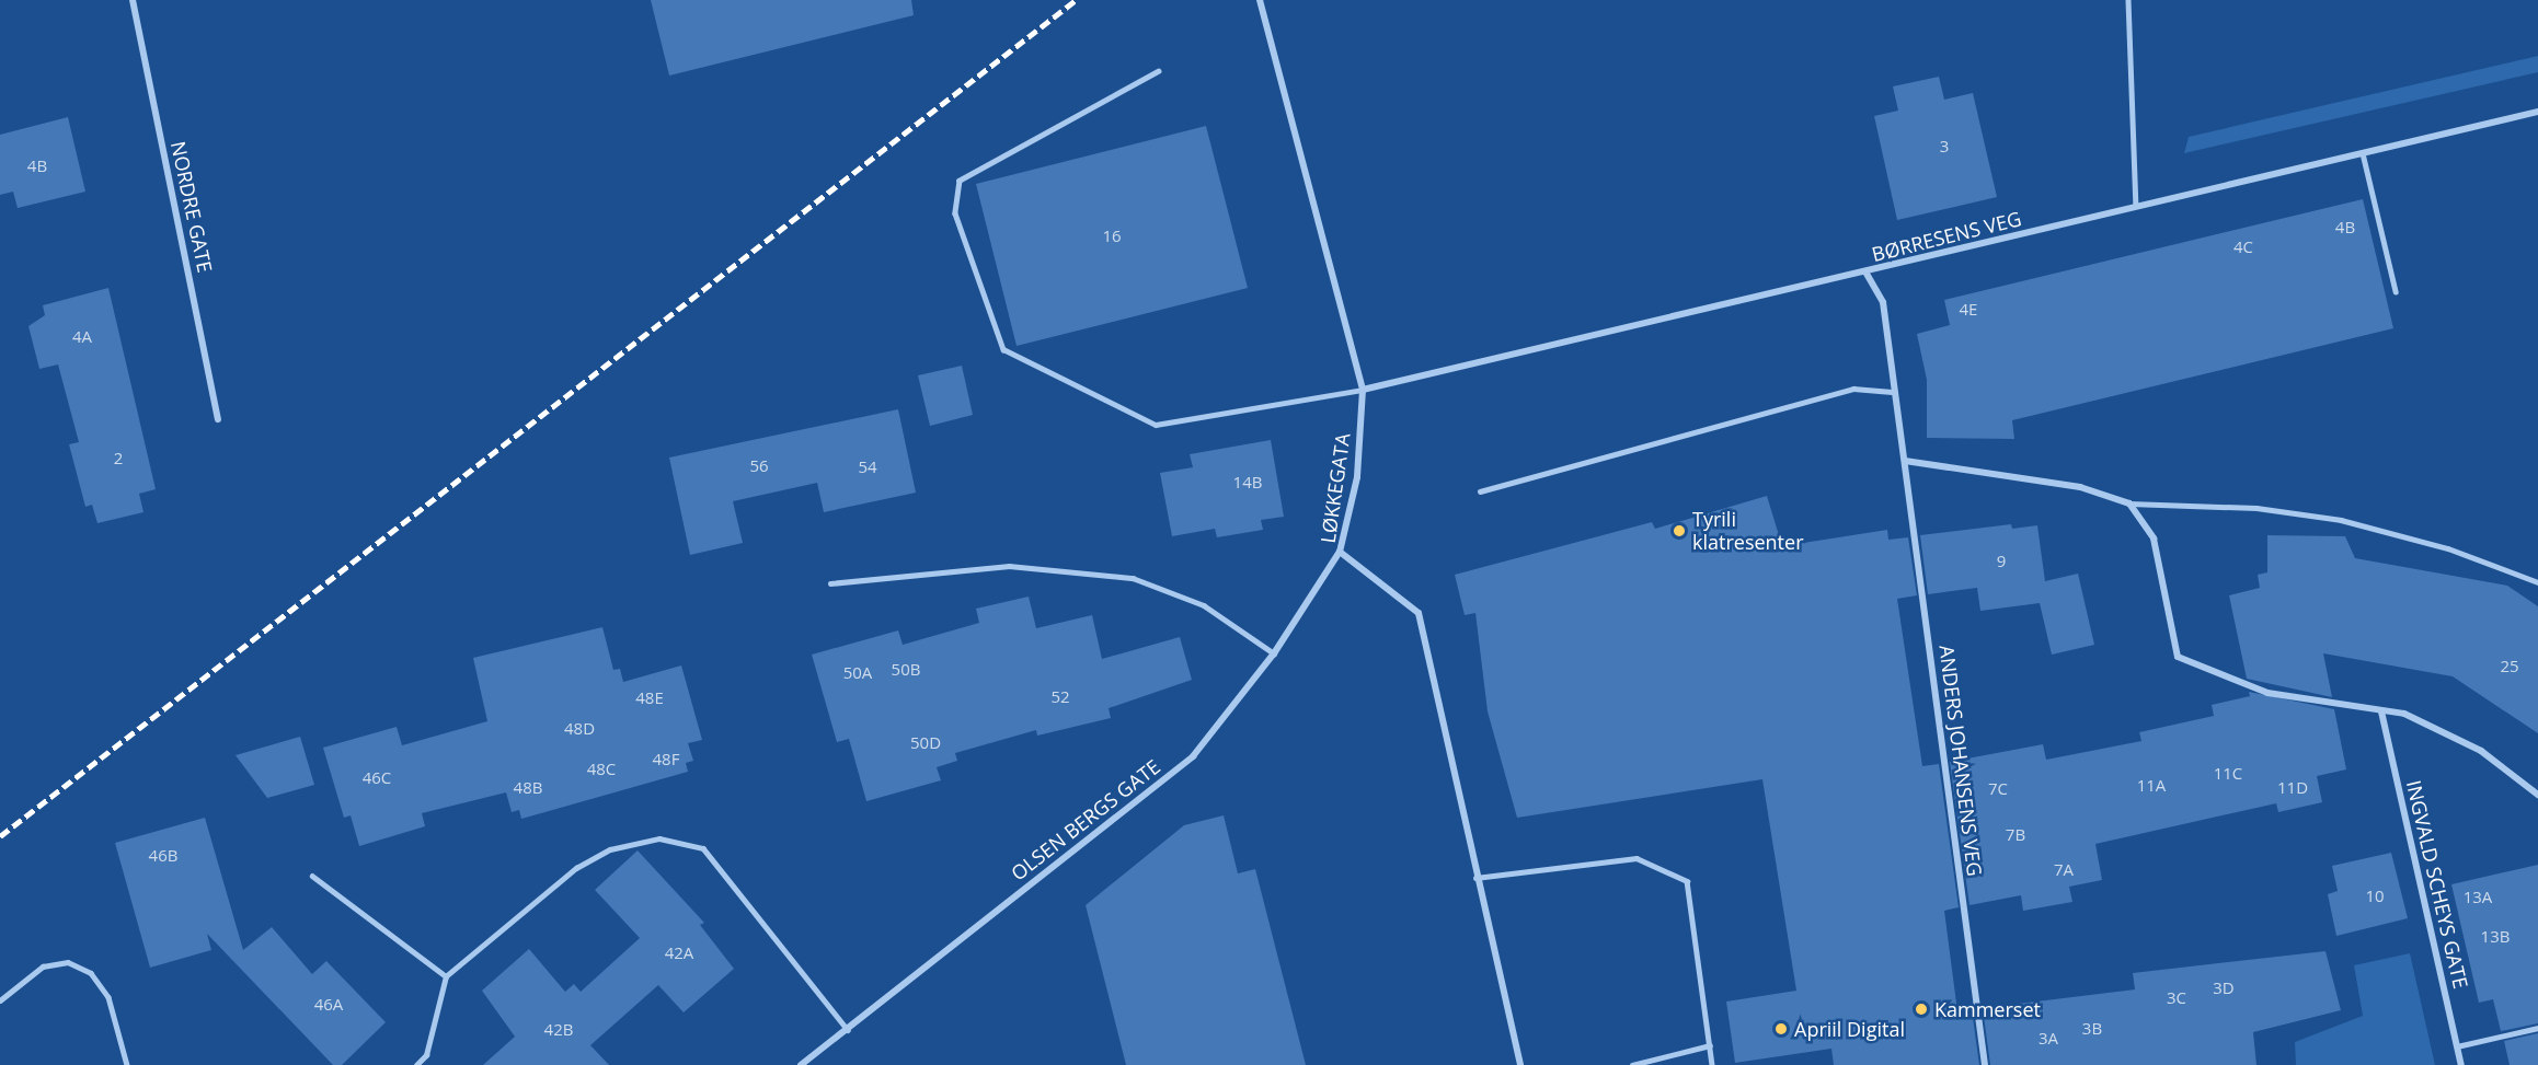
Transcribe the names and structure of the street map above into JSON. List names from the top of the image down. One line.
{"streets":{"street":["NORDRE GATE","BØRRESENS VEG","LØKKEGATA","ANDERS JOHANSENS VEG","OLSEN BERGS GATE","INGVALD SCHEYS GATE"]},"crossings":[["BØRRESENS VEG","LØKKEGATA"],["BØRRESENS VEG","ANDERS JOHANSENS VEG"],["LØKKEGATA","OLSEN BERGS GATE"]],"places":["Tyrili klatresenter","Kammerset","Apriil Digital"],"house_numbers":["3","4B","4B","16","4C","4E","4A","2","56","54","14B","9","25","50B","50A","52","48E","48D","50D","48F","48C","11C","46C","11A","48B","11D","7C","7B","46B","7A","10","13A","13B","42A","3D","3C","46A","3B","42B","3A"]}
